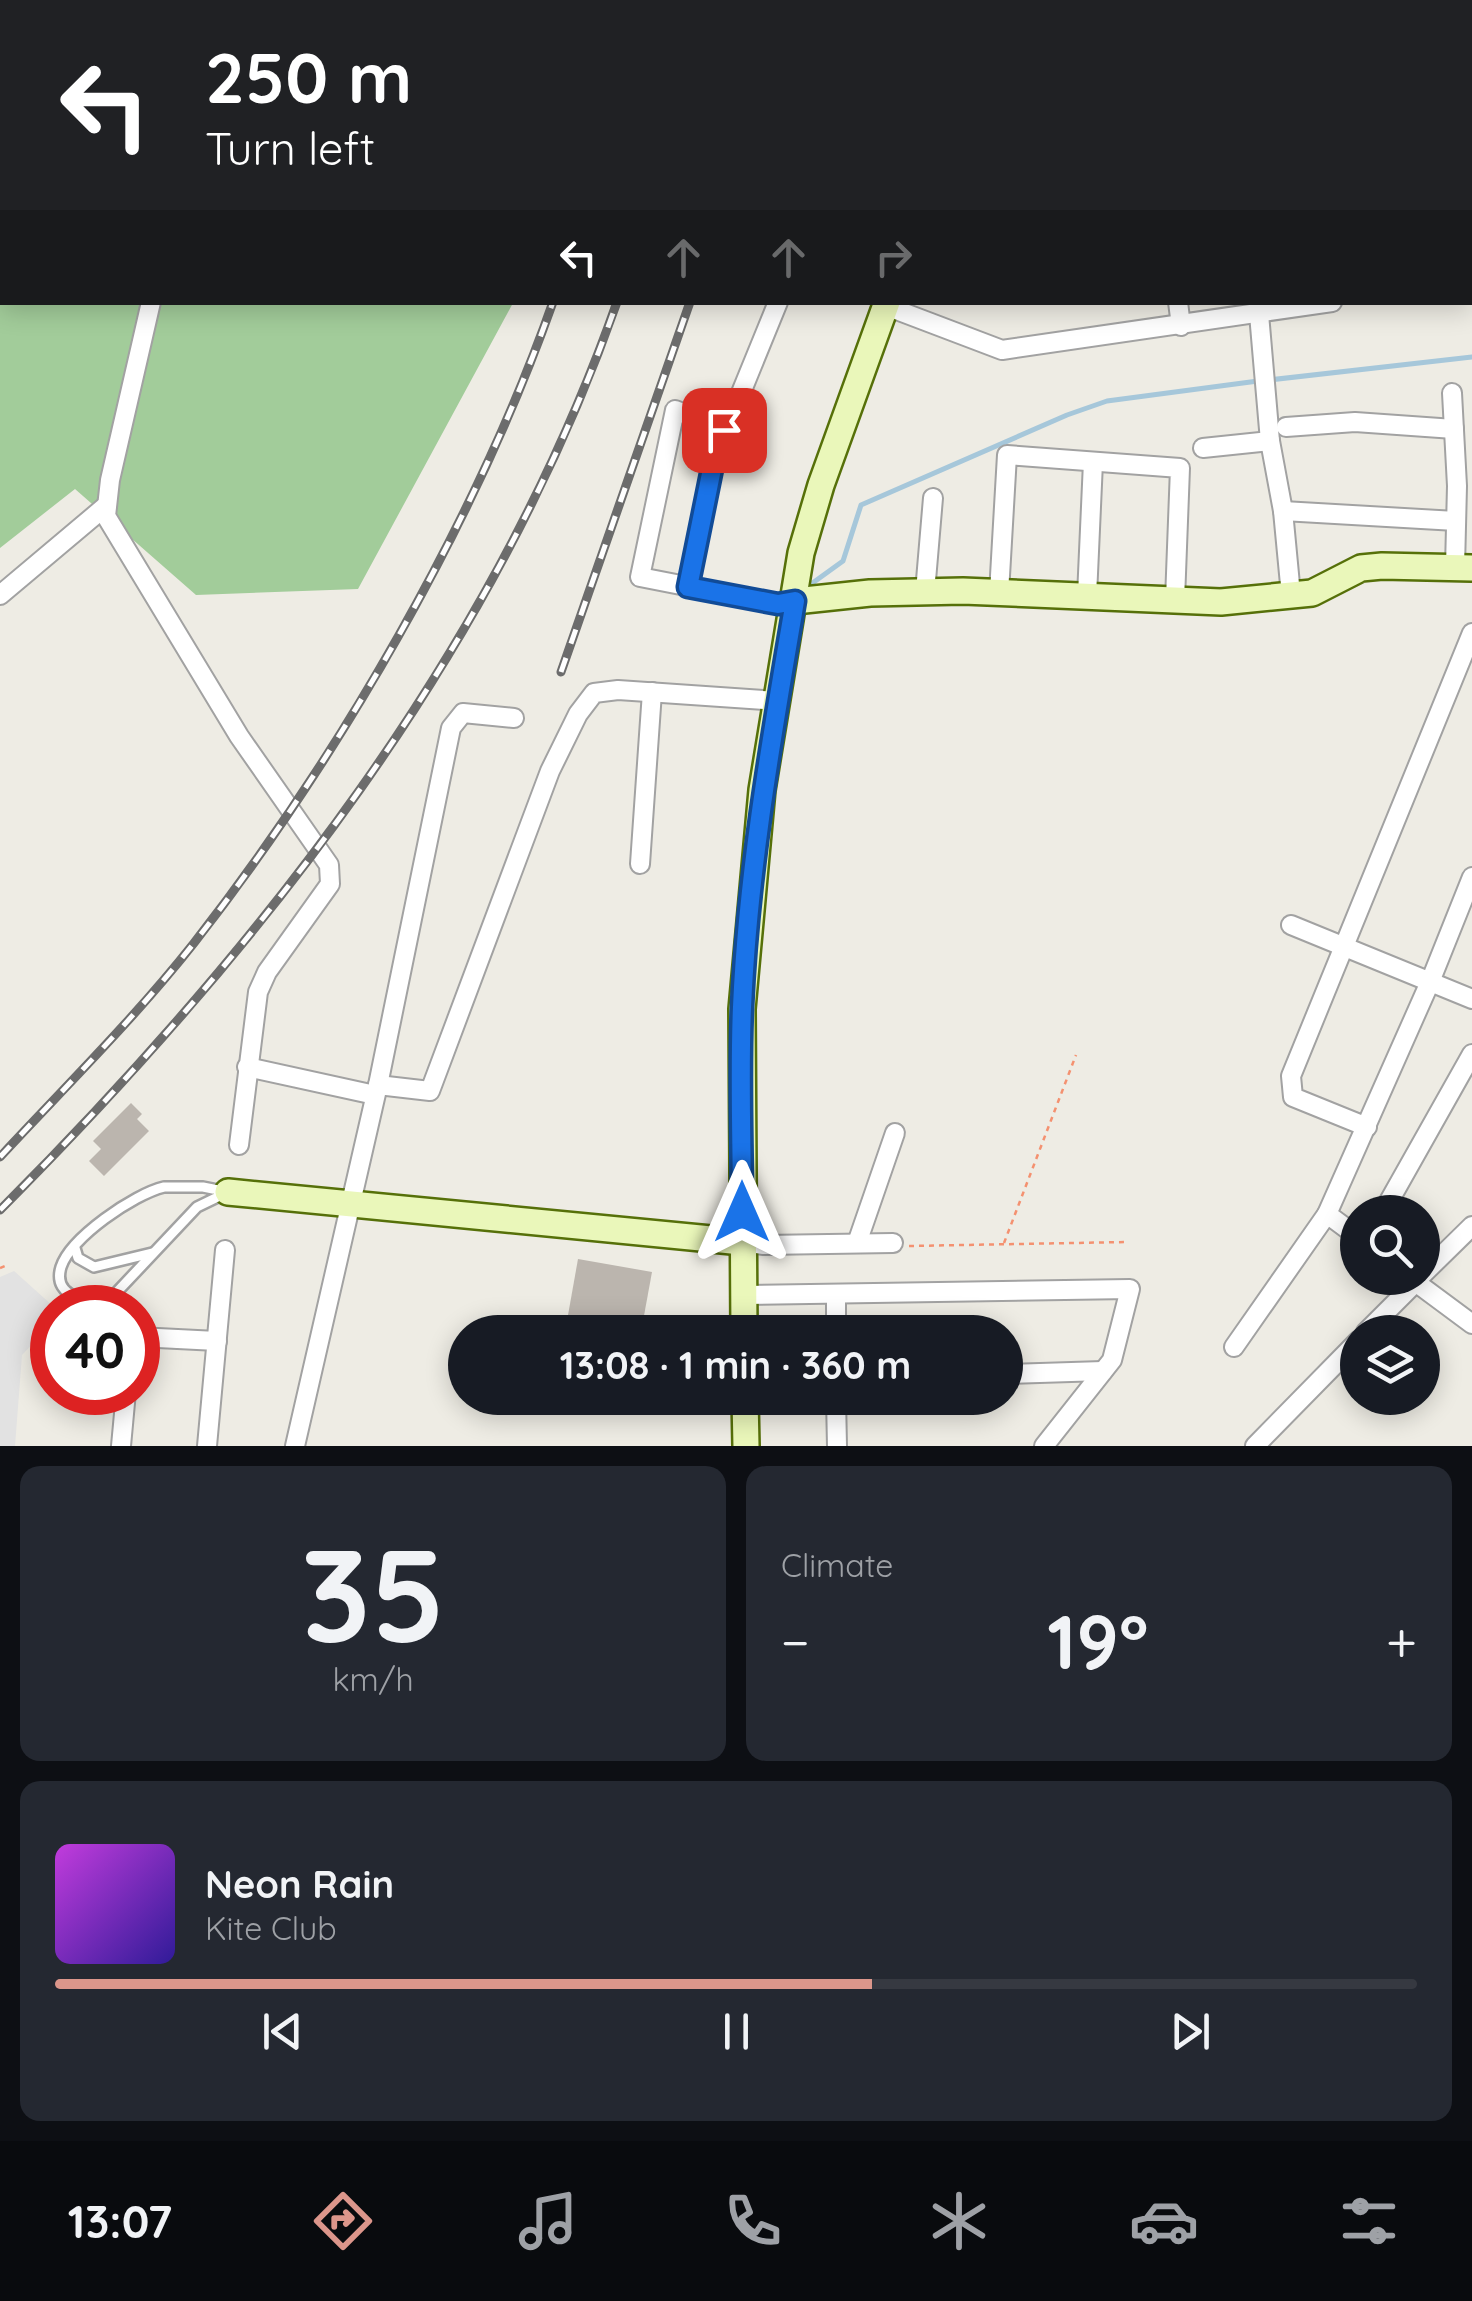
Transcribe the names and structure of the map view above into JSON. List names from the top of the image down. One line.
{"page":{"turn":["250 m","Turn left"],"limit":"40","trip":"13:08 · 1 min · 360 m","tile":[["35","km/h"],"Climate"],"heat":["−","19°","+"],"song":["Neon Rain","Kite Club"],"tabs":"13:07"}}
